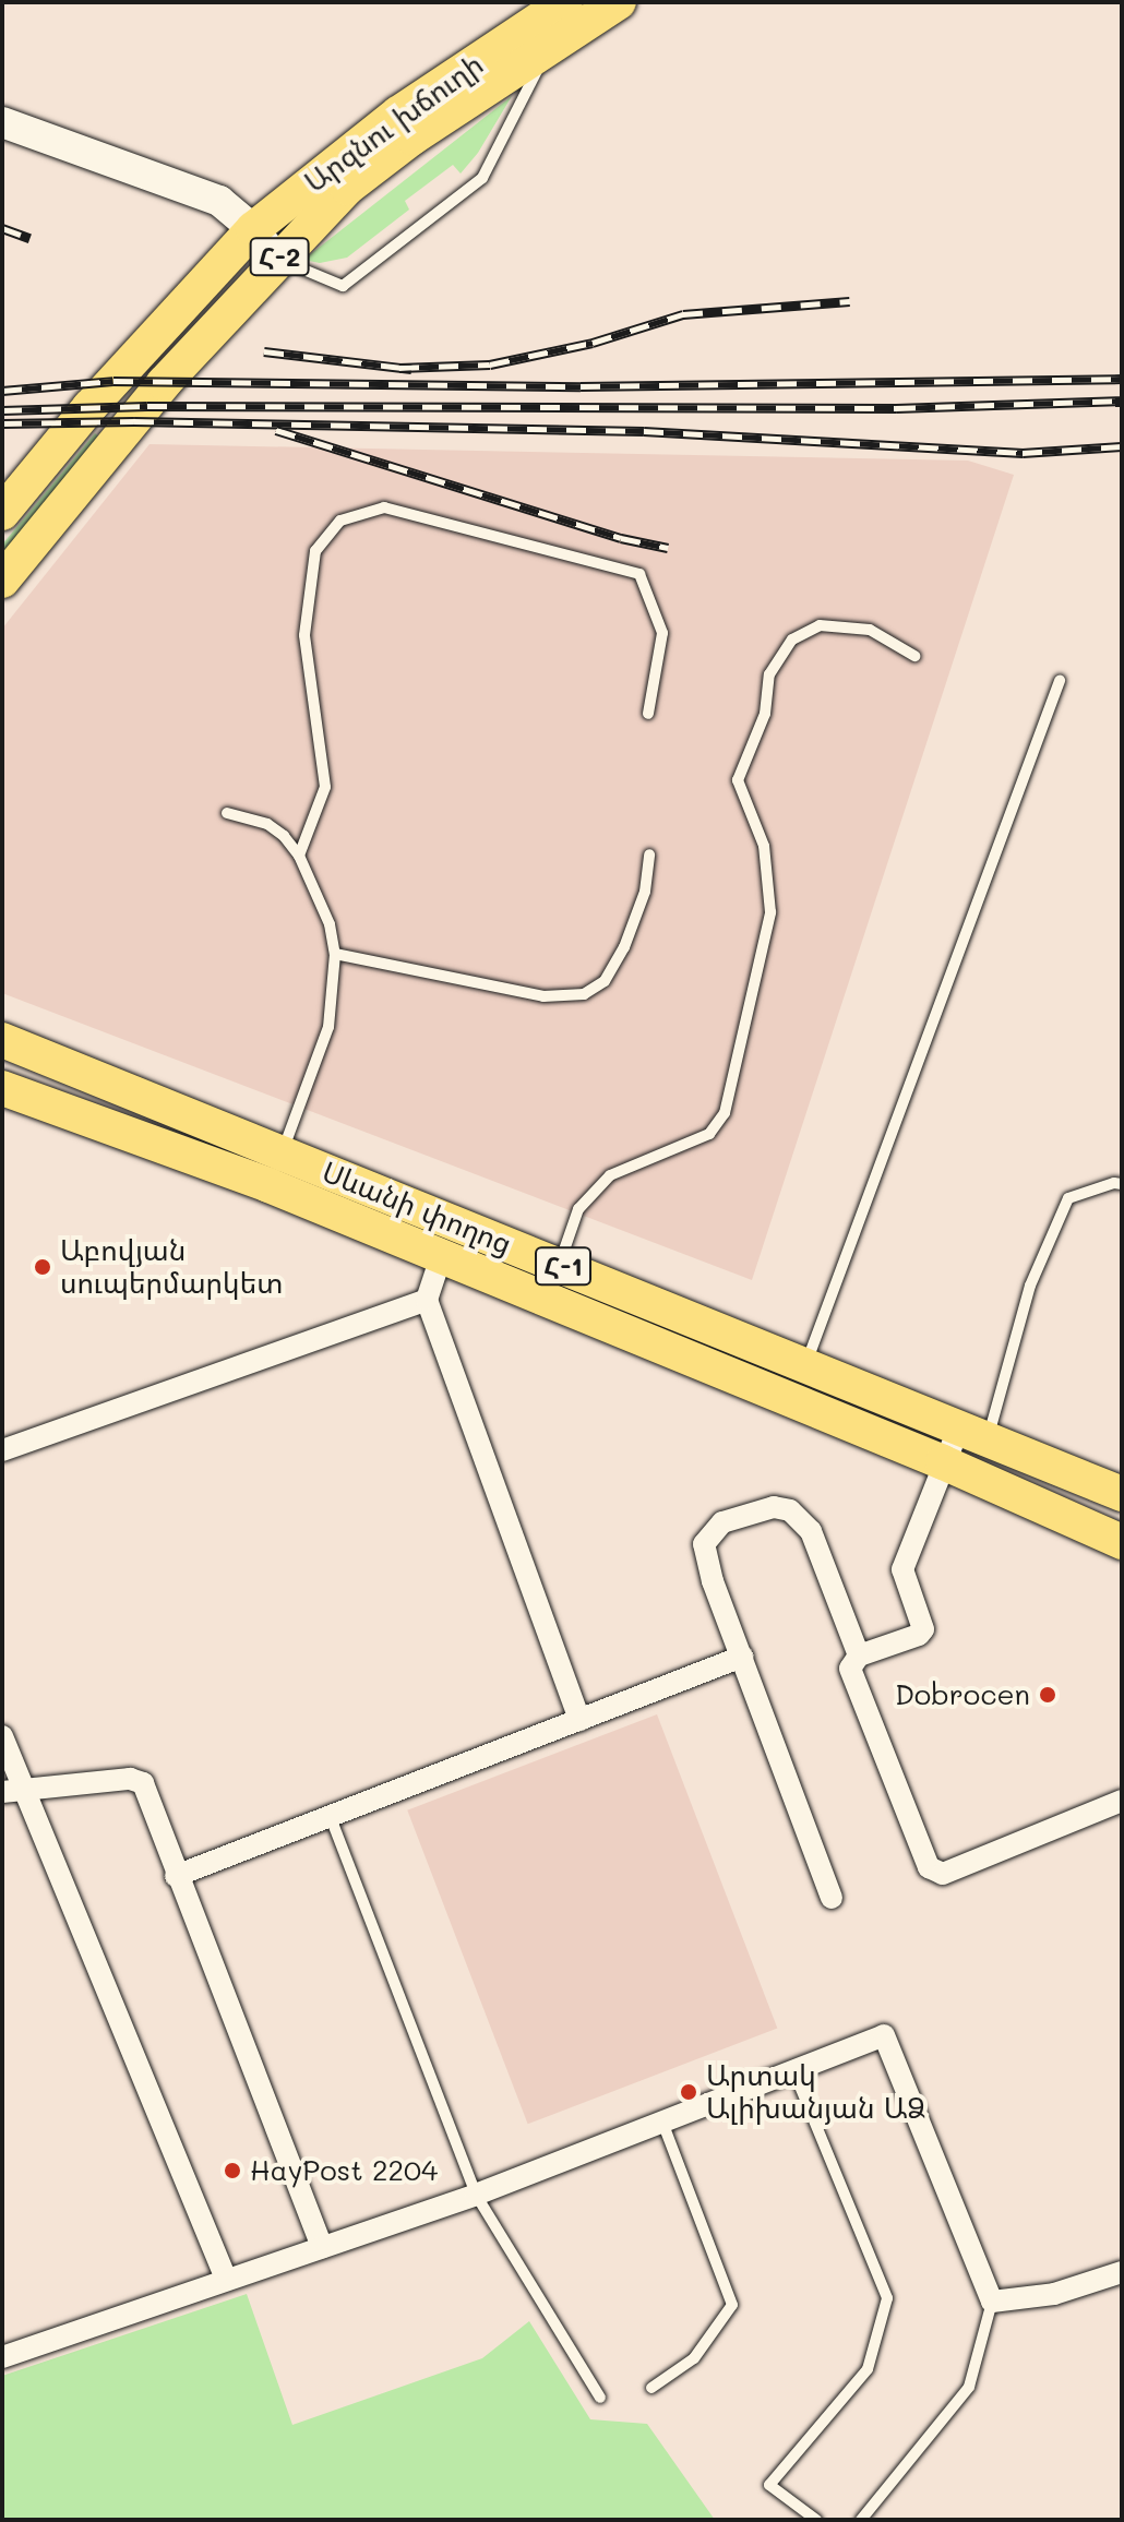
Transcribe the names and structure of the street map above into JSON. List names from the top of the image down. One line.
{"streets":{"main road":["Արզնու խճուղի","Հ-2","Սևանի փողոց","Հ-1"]},"crossings":[["Արզնու խճուղի","Հ-2"]],"places":["Աբովյան սուպերմարկետ","Dobrocen","Արտակ Ալիխանյան ԱՁ","HayPost 2204"]}
